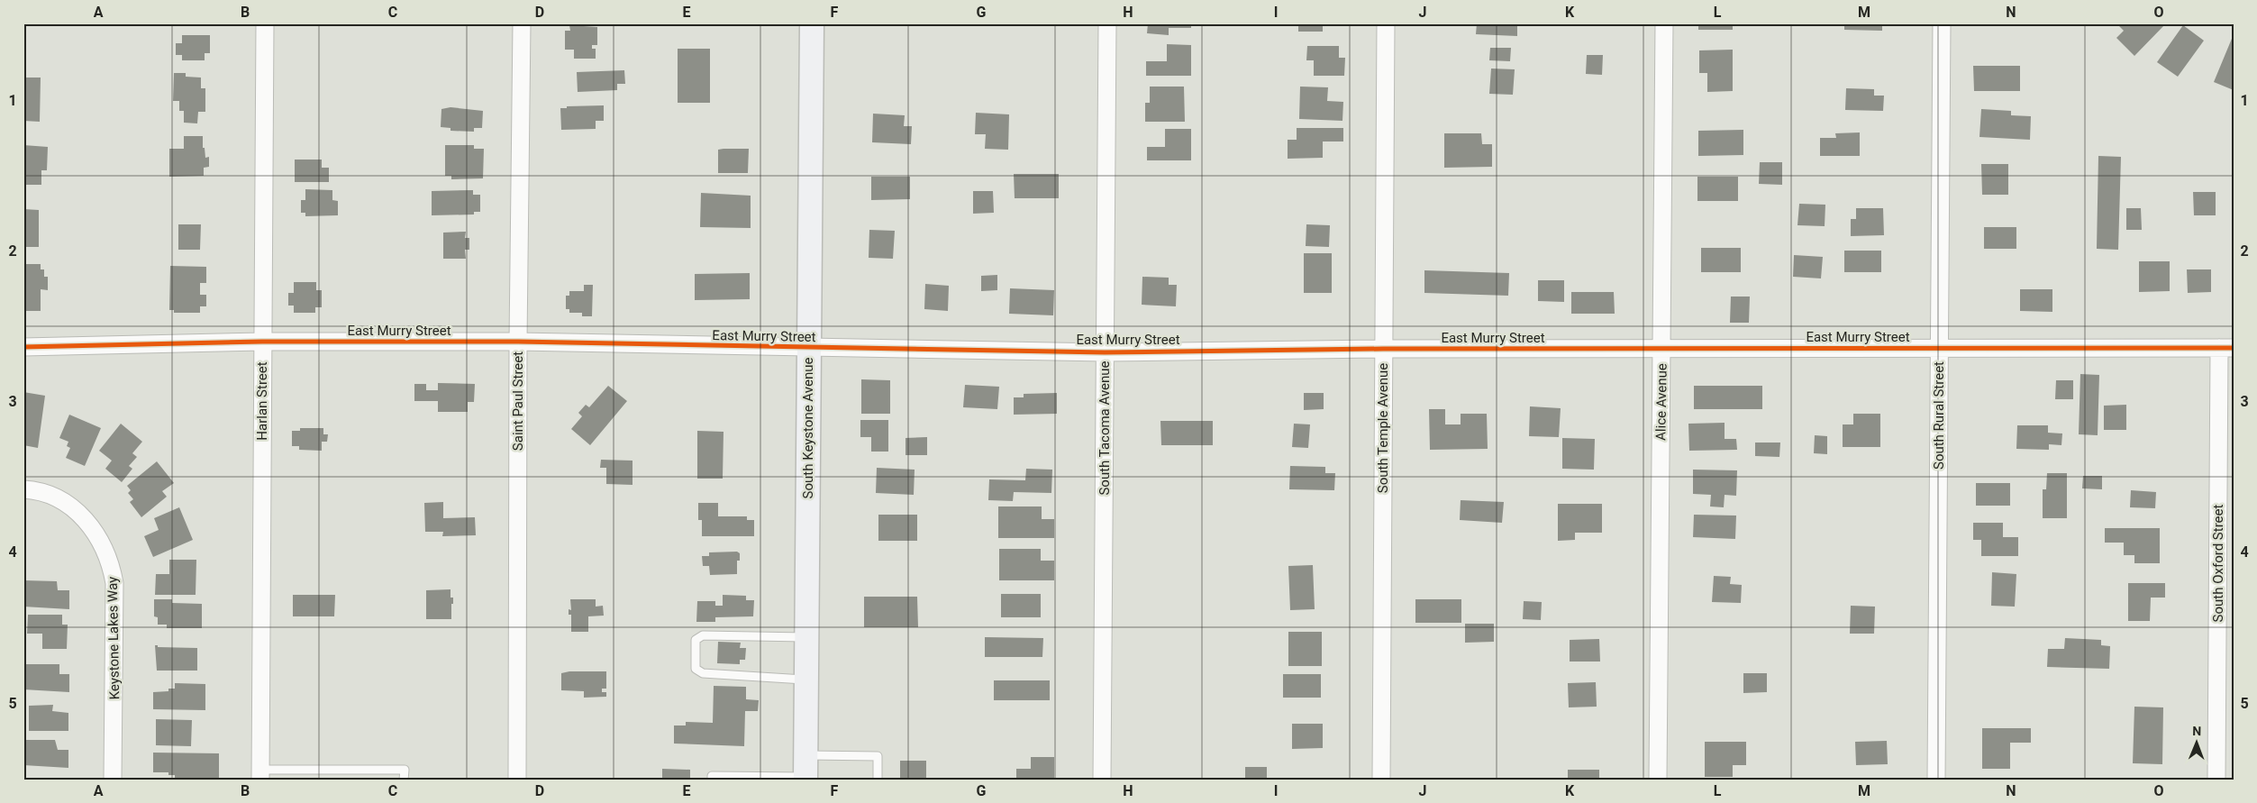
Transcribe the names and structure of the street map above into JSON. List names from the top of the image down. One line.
{"streets":{"main road":["South Keystone Avenue"],"street":["East Murry Street","Harlan Street","Saint Paul Street","Alice Avenue","South Rural Street","South Tacoma Avenue","South Temple Avenue","South Oxford Street","Keystone Lakes Way"]},"crossings":[["East Murry Street","Harlan Street"],["East Murry Street","Saint Paul Street"],["East Murry Street","Alice Avenue"],["East Murry Street","South Rural Street"],["East Murry Street","South Keystone Avenue"],["East Murry Street","South Tacoma Avenue"],["East Murry Street","South Temple Avenue"],["East Murry Street","South Oxford Street"]],"north":"top","grid":{"columns":["A","B","C","D","E","F","G","H","I","J","K","L","M","N","O"],"rows":["1","2","3","4","5"]}}
